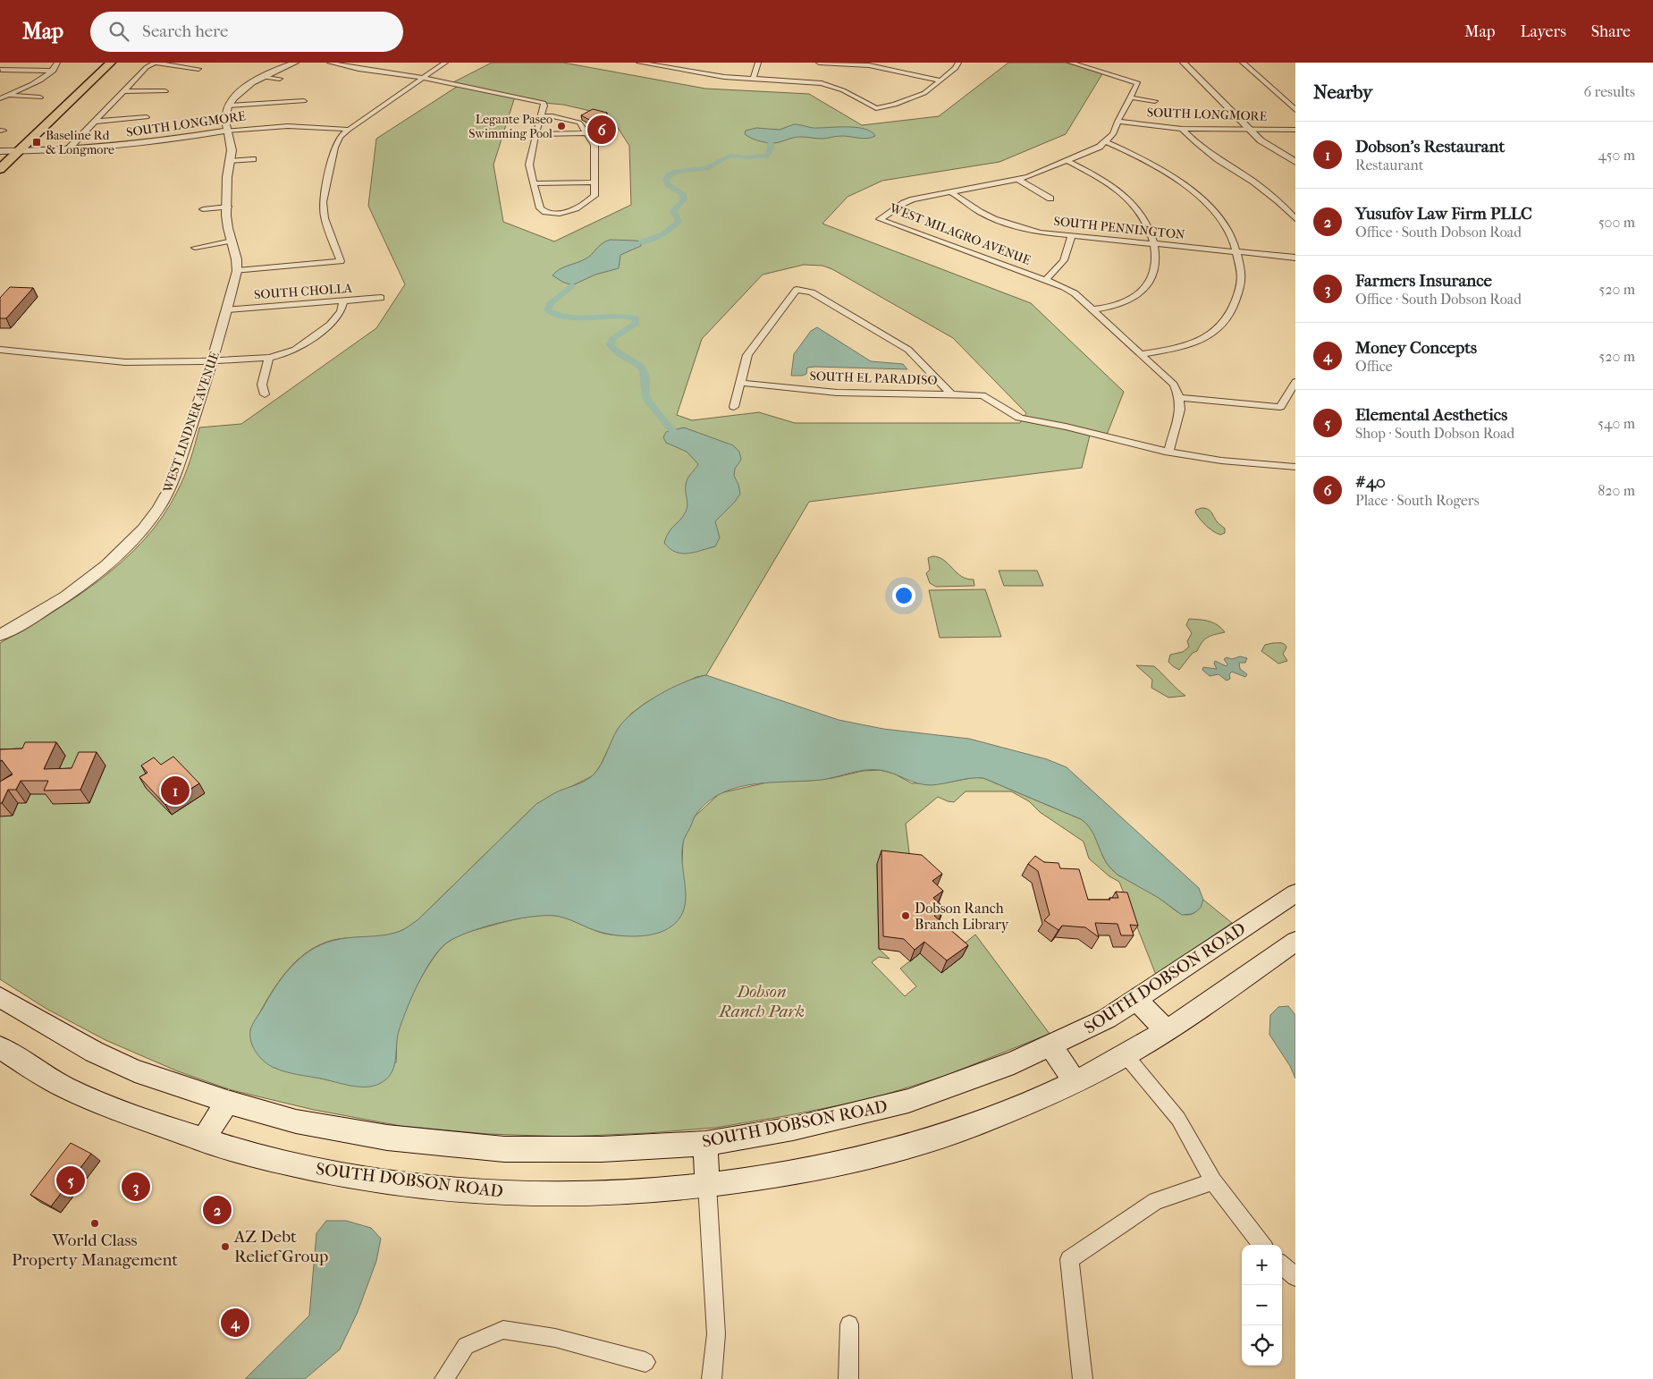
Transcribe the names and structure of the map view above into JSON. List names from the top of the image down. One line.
{"streets":{"main road":["SOUTH DOBSON ROAD"],"street":["SOUTH LONGMORE","SOUTH PENNINGTON","WEST MILAGRO AVENUE","SOUTH CHOLLA","SOUTH EL PARADISO","WEST LINDNER AVENUE"]},"crossings":[["SOUTH LONGMORE","WEST LINDNER AVENUE"],["SOUTH PENNINGTON","WEST MILAGRO AVENUE"],["SOUTH CHOLLA","WEST LINDNER AVENUE"]],"parks":["Dobson Ranch Park"],"places":{"other":["Legante Paseo Swimming Pool","Dobson Ranch Branch Library","World Class Property Management","AZ Debt Relief Group"],"transit":["Baseline Rd & Longmore"]},"page":{"header":"Map","search":"Search here","nav":["Map","Layers","Share"],"heading":["Nearby","6 results"],"pins":["6","1","5","3","2","4"],"list":[{"mark":"1","name":"Dobson's Restaurant","note":"Restaurant","value":"450 m"},{"mark":"2","name":"Yusufov Law Firm PLLC","note":"Office · South Dobson Road","value":"500 m"},{"mark":"3","name":"Farmers Insurance","note":"Office · South Dobson Road","value":"520 m"},{"mark":"4","name":"Money Concepts","note":"Office","value":"520 m"},{"mark":"5","name":"Elemental Aesthetics","note":"Shop · South Dobson Road","value":"540 m"},{"mark":"6","name":"#40","note":"Place · South Rogers","value":"820 m"}],"map_buttons":["+","−"]}}
